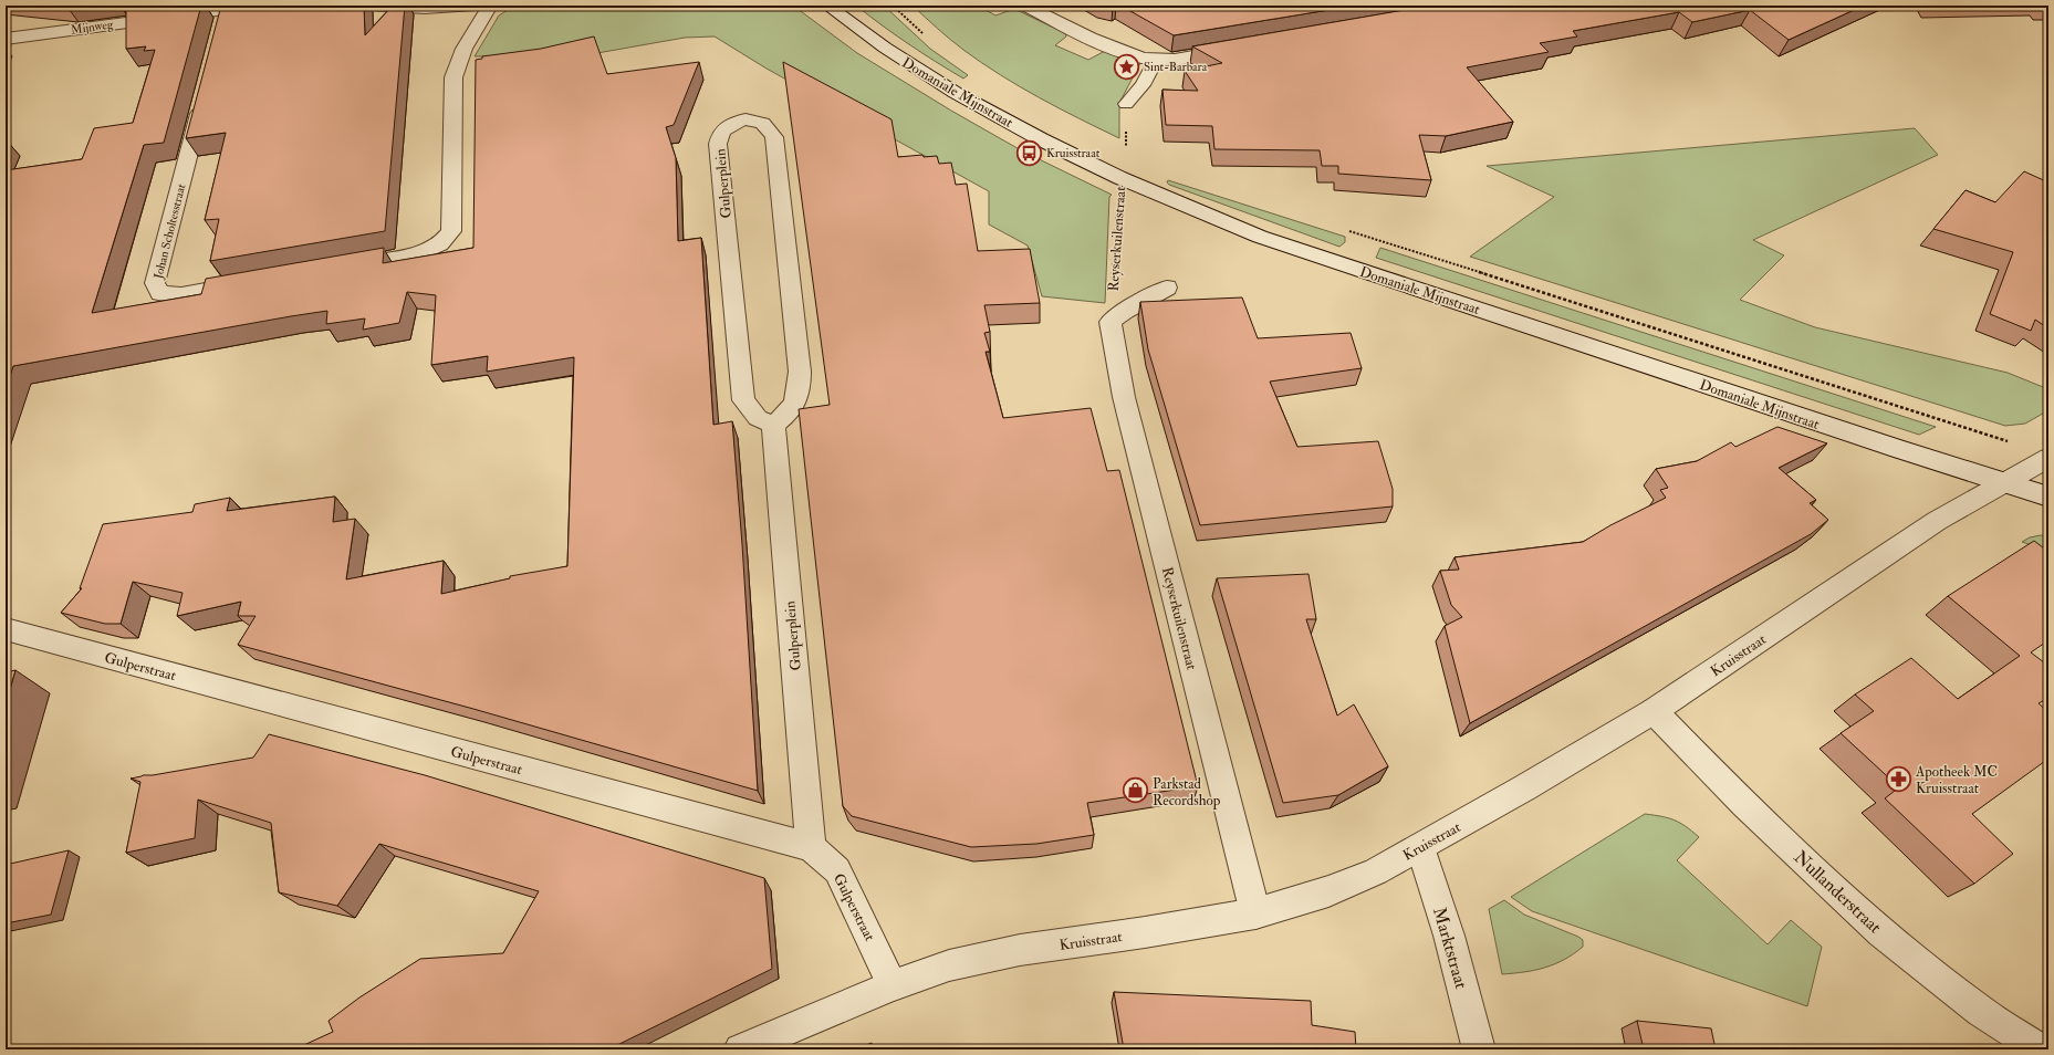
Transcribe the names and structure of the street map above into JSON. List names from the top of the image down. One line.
{"streets":{"street":["Mijnweg","Domaniale Mijnstraat","Gulperplein","Johan Scholtesstraat","Reyserkuilenstraat","Kruisstraat","Gulperstraat","Nullanderstraat","Marktstraat"]},"crossings":[["Domaniale Mijnstraat","Reyserkuilenstraat"],["Domaniale Mijnstraat","Kruisstraat"],["Gulperplein","Gulperstraat"],["Reyserkuilenstraat","Kruisstraat"],["Kruisstraat","Gulperstraat"],["Kruisstraat","Nullanderstraat"],["Kruisstraat","Marktstraat"]],"places":{"place":["Sint-Barbara"],"bus stop":["Kruisstraat"],"pharmacy":["Apotheek MC Kruisstraat"],"shop":["Parkstad Recordshop"]}}
